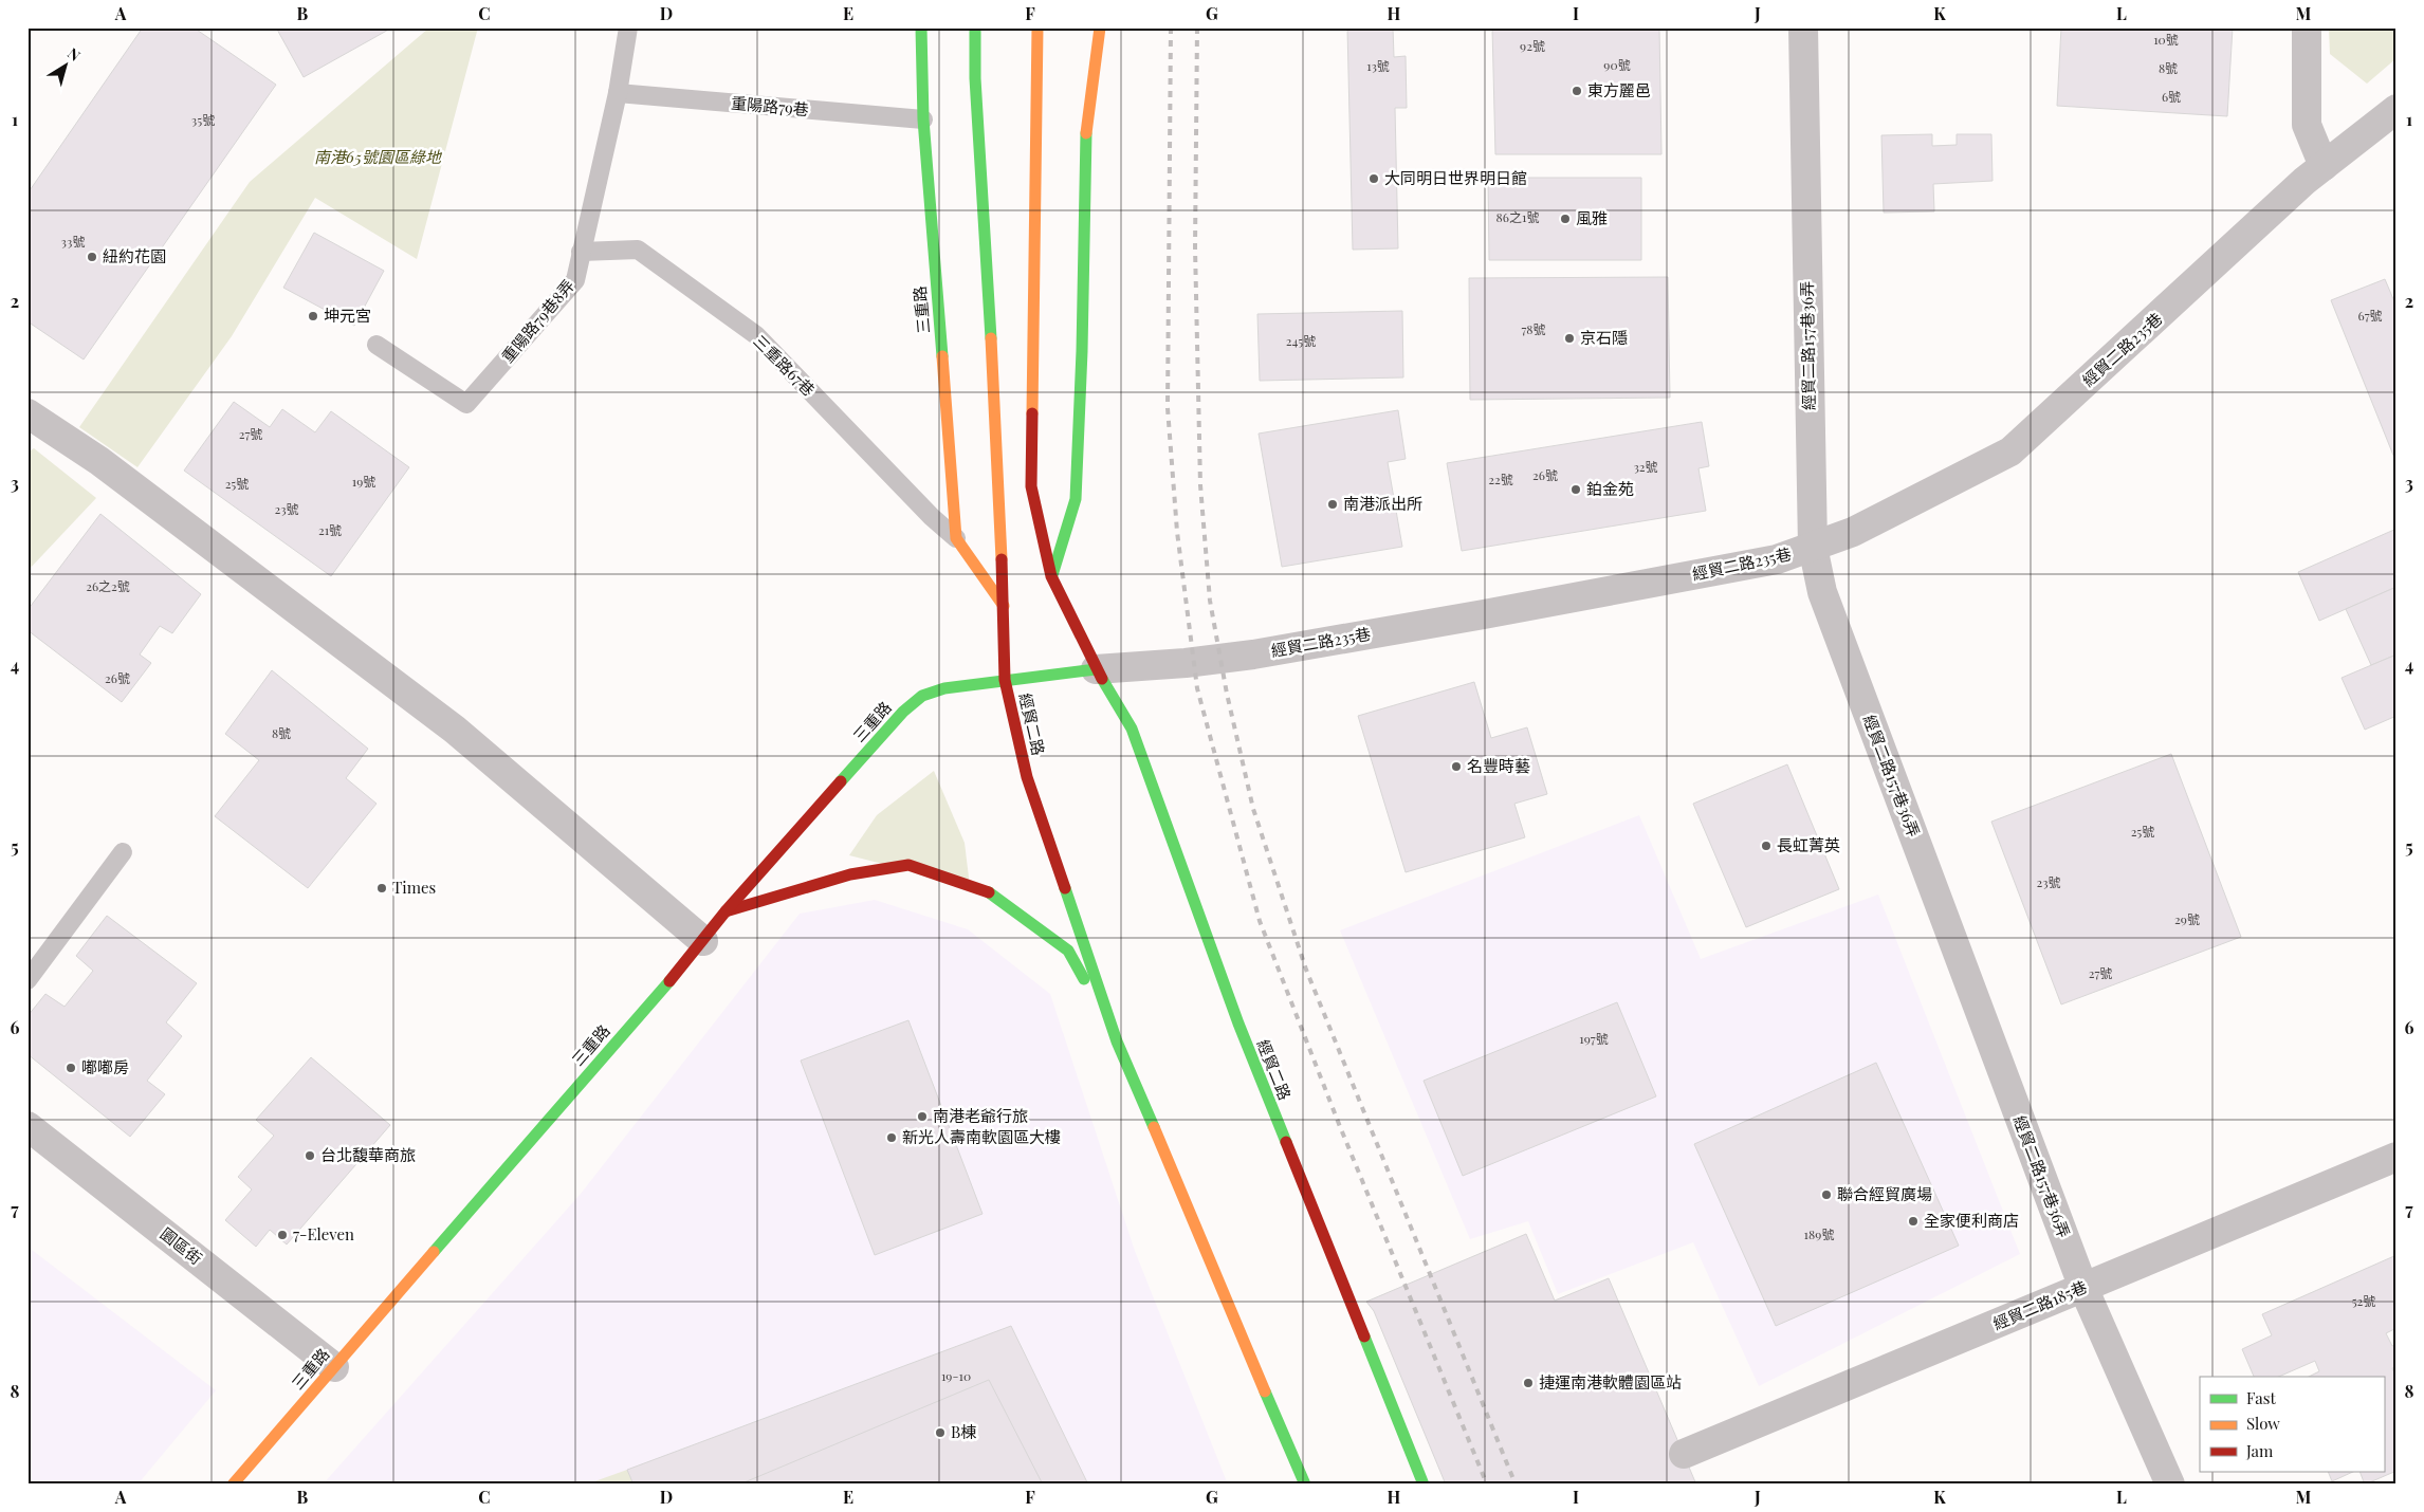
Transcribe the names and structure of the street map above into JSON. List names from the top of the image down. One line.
{"streets":{"main road":["三重路","經貿二路235巷","經貿二路"],"street":["經貿二路157巷36弄","園區街","經貿二路185巷"],"lane":["重陽路79巷","重陽路79巷8弄","三重路67巷"]},"crossings":[["重陽路79巷","三重路"],["重陽路79巷","重陽路79巷8弄"],["三重路","經貿二路235巷"],["三重路","三重路67巷"],["三重路","經貿二路"],["三重路","園區街"],["重陽路79巷8弄","三重路67巷"],["經貿二路157巷36弄","經貿二路235巷"],["經貿二路157巷36弄","經貿二路185巷"],["經貿二路235巷","經貿二路"]],"parks":["南港65號園區綠地"],"places":["東方麗邑","大同明日世界明日館","風雅","紐約花園","坤元宮","京石隱","鉑金苑","南港派出所","名豐時藝","長虹菁英","Times","嘟嘟房","南港老爺行旅","新光人壽南軟園區大樓","台北馥華商旅","聯合經貿廣場","全家便利商店","7-Eleven","捷運南港軟體園區站","B棟"],"house_numbers":["10號","92號","90號","13號","8號","6號","35號","86之1號","33號","67號","78號","245號","27號","32號","26號","22號","19號","25號","23號","21號","26之2號","26號","8號","25號","23號","29號","27號","197號","189號","52號","19-10"],"legend":["Fast","Slow","Jam"],"north":"top right","grid":{"columns":["A","B","C","D","E","F","G","H","I","J","K","L","M"],"rows":["1","2","3","4","5","6","7","8"]}}
